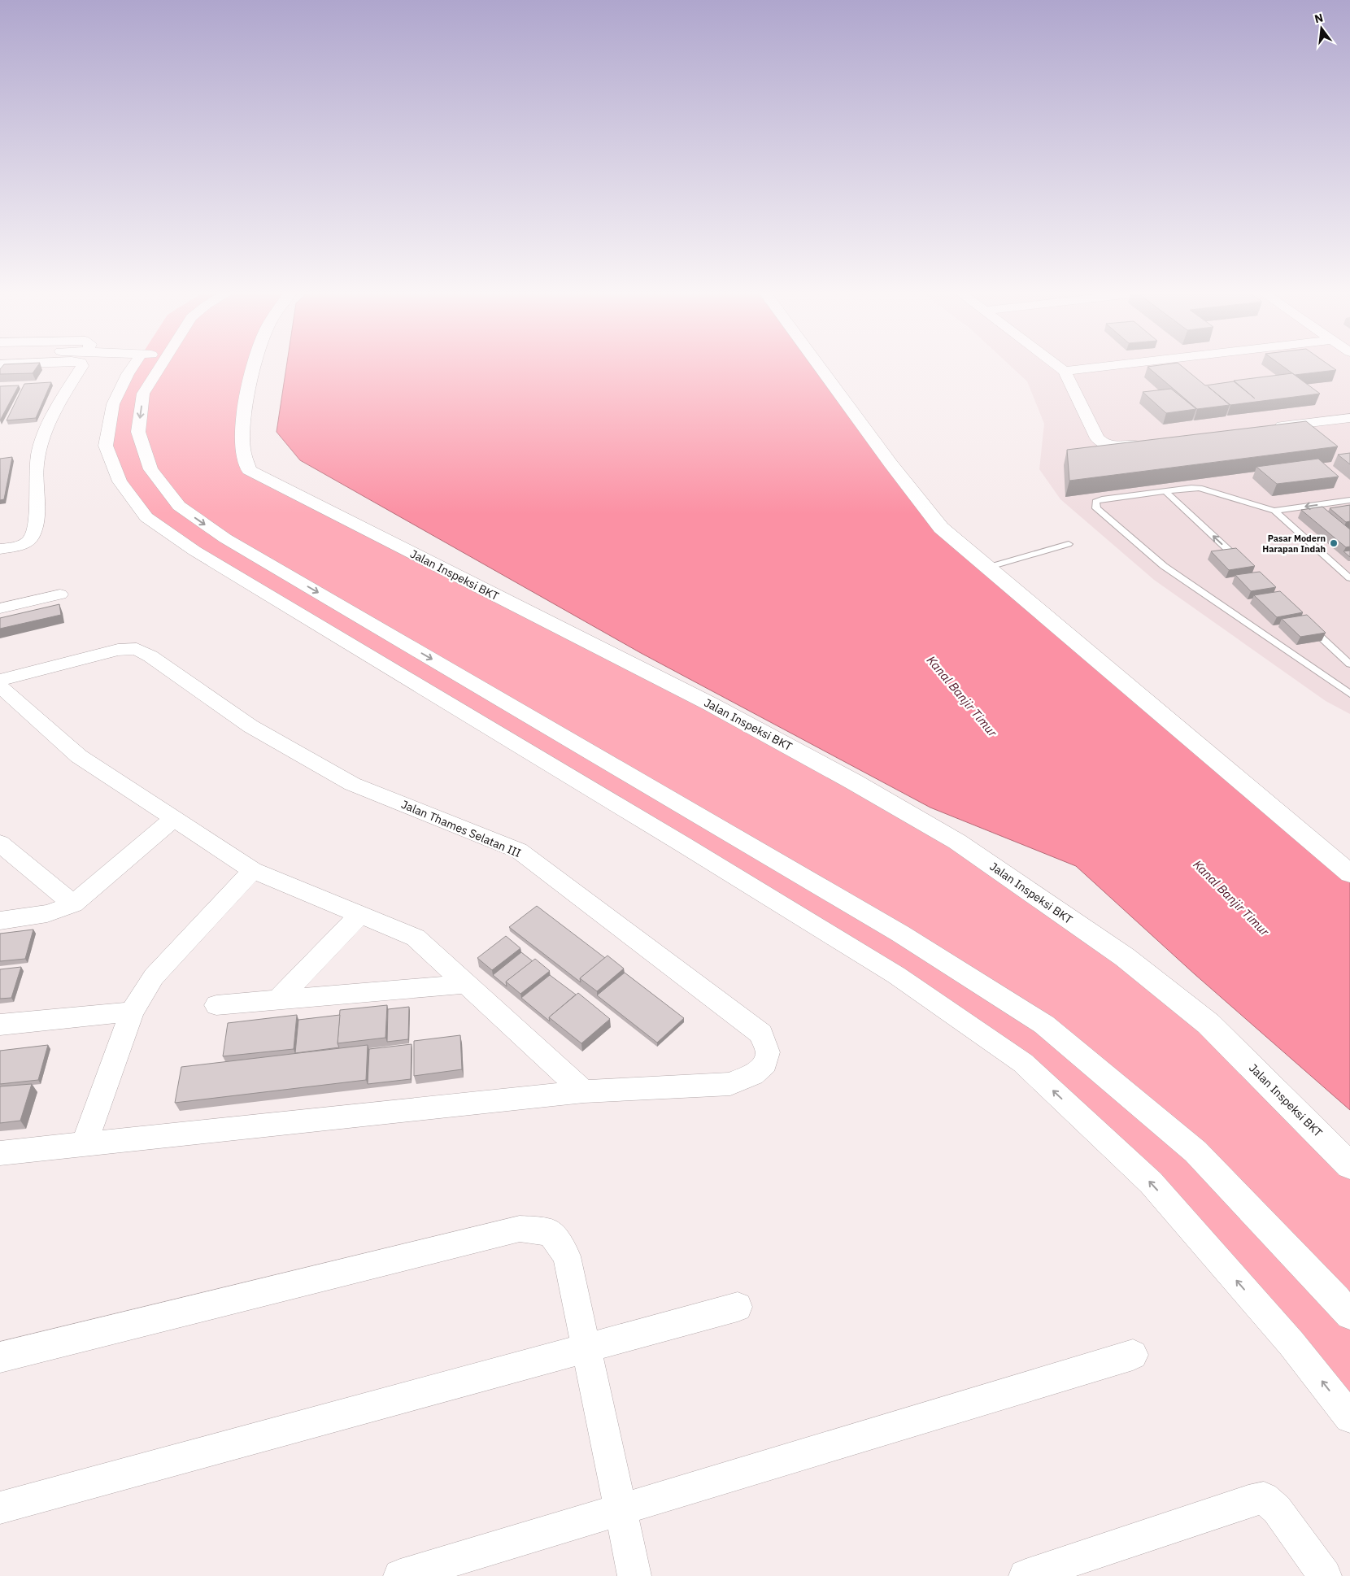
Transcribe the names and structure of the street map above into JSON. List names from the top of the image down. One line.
{"streets":{"street":["Jalan Inspeksi BKT","Jalan Thames Selatan III"]},"water":["Kanal Banjir Timur"],"places":["Pasar Modern Harapan Indah"],"north":"top"}
